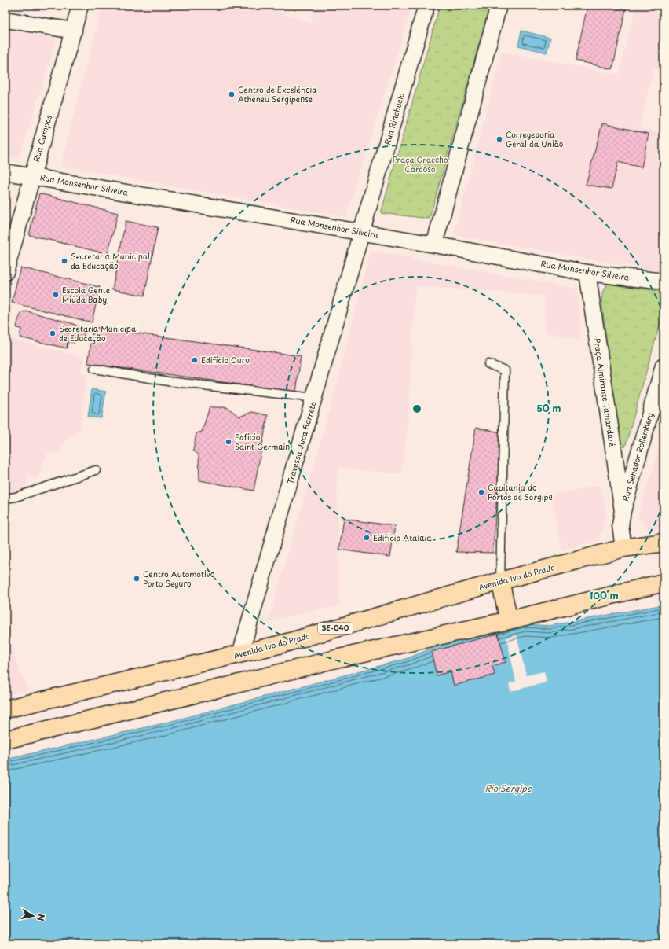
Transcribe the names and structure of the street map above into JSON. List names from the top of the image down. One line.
{"streets":{"main road":["Avenida Ivo do Prado","SE-040"],"street":["Rua Riachuelo","Rua Campos","Rua Monsenhor Silveira","Praça Almirante Tamandaré","Travessa Juca Barreto","Rua Senador Rollemberg"]},"crossings":[["Rua Riachuelo","Rua Monsenhor Silveira"],["Rua Riachuelo","Travessa Juca Barreto"],["Rua Campos","Rua Monsenhor Silveira"],["Rua Monsenhor Silveira","Praça Almirante Tamandaré"],["Rua Monsenhor Silveira","Travessa Juca Barreto"],["Praça Almirante Tamandaré","Rua Senador Rollemberg"],["Travessa Juca Barreto","Avenida Ivo do Prado"],["Rua Senador Rollemberg","Avenida Ivo do Prado"]],"water":["Rio Sergipe"],"parks":["Praça Graccho Cardoso"],"places":["Centro de Excelência Atheneu Sergipense","Corregedoria Geral da União","Secretaria Municipal da Educação","Escola Gente Miúda Baby,","Secretaria Municipal de Educação","Edifício Ouro","Edfício Saint Germain","Capitania do Portos de Sergipe","Edifício Atalaia","Centro Automotivo Porto Seguro"],"north":"right","rings":["50 m","100 m"]}
